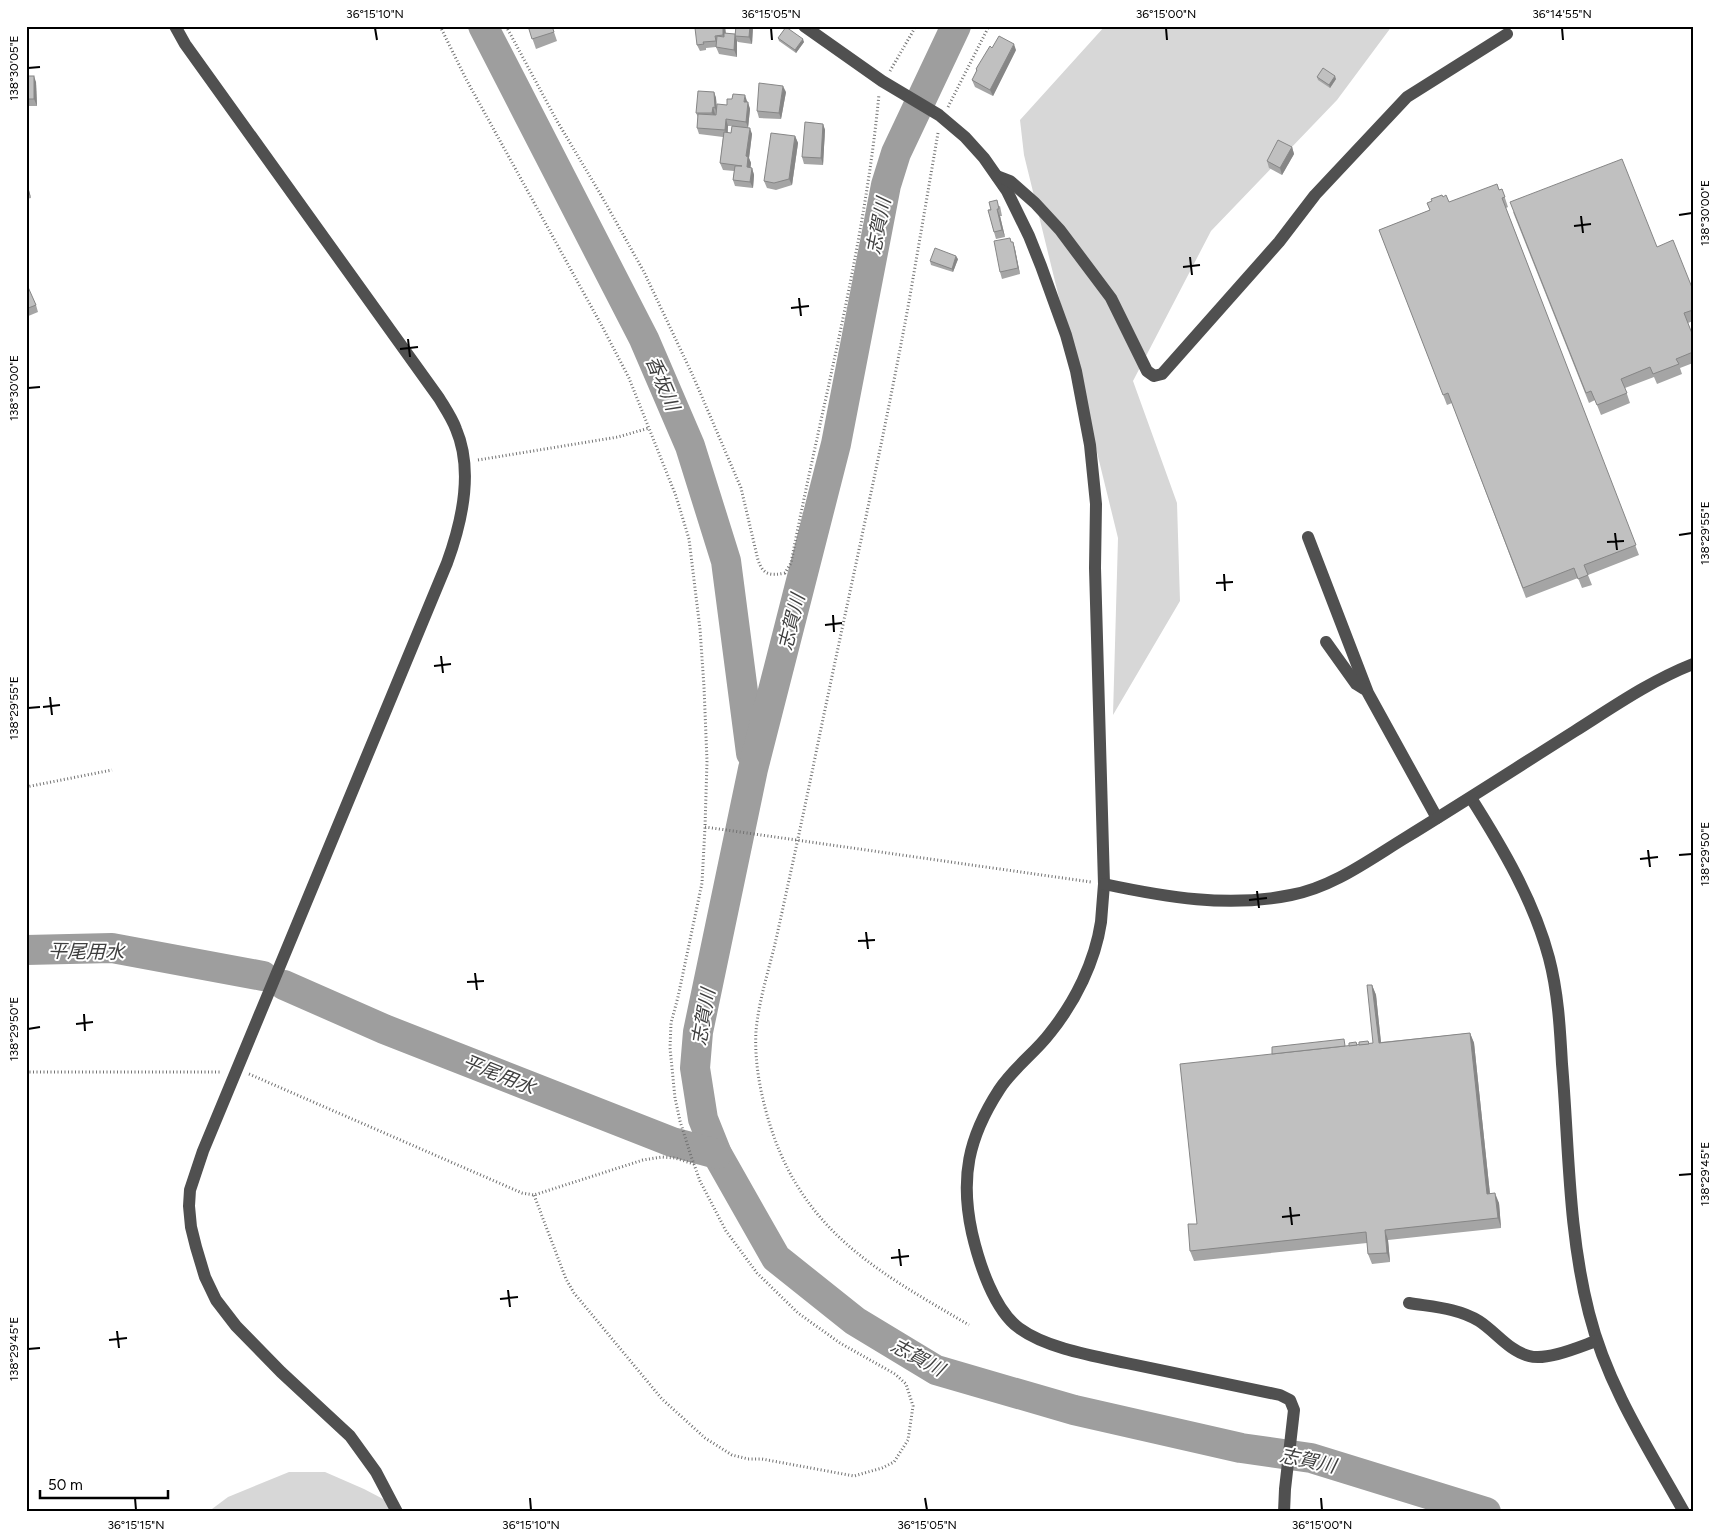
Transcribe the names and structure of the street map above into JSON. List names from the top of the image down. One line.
{"water":["志賀川","香坂川","平尾用水"],"scale_bar":"50 m","coordinates":["36°15'10\"N","36°15'05\"N","36°15'00\"N","36°14'55\"N","138°30'05\"E","138°30'00\"E","138°29'55\"E","138°29'50\"E","138°29'45\"E","36°15'15\"N"]}
